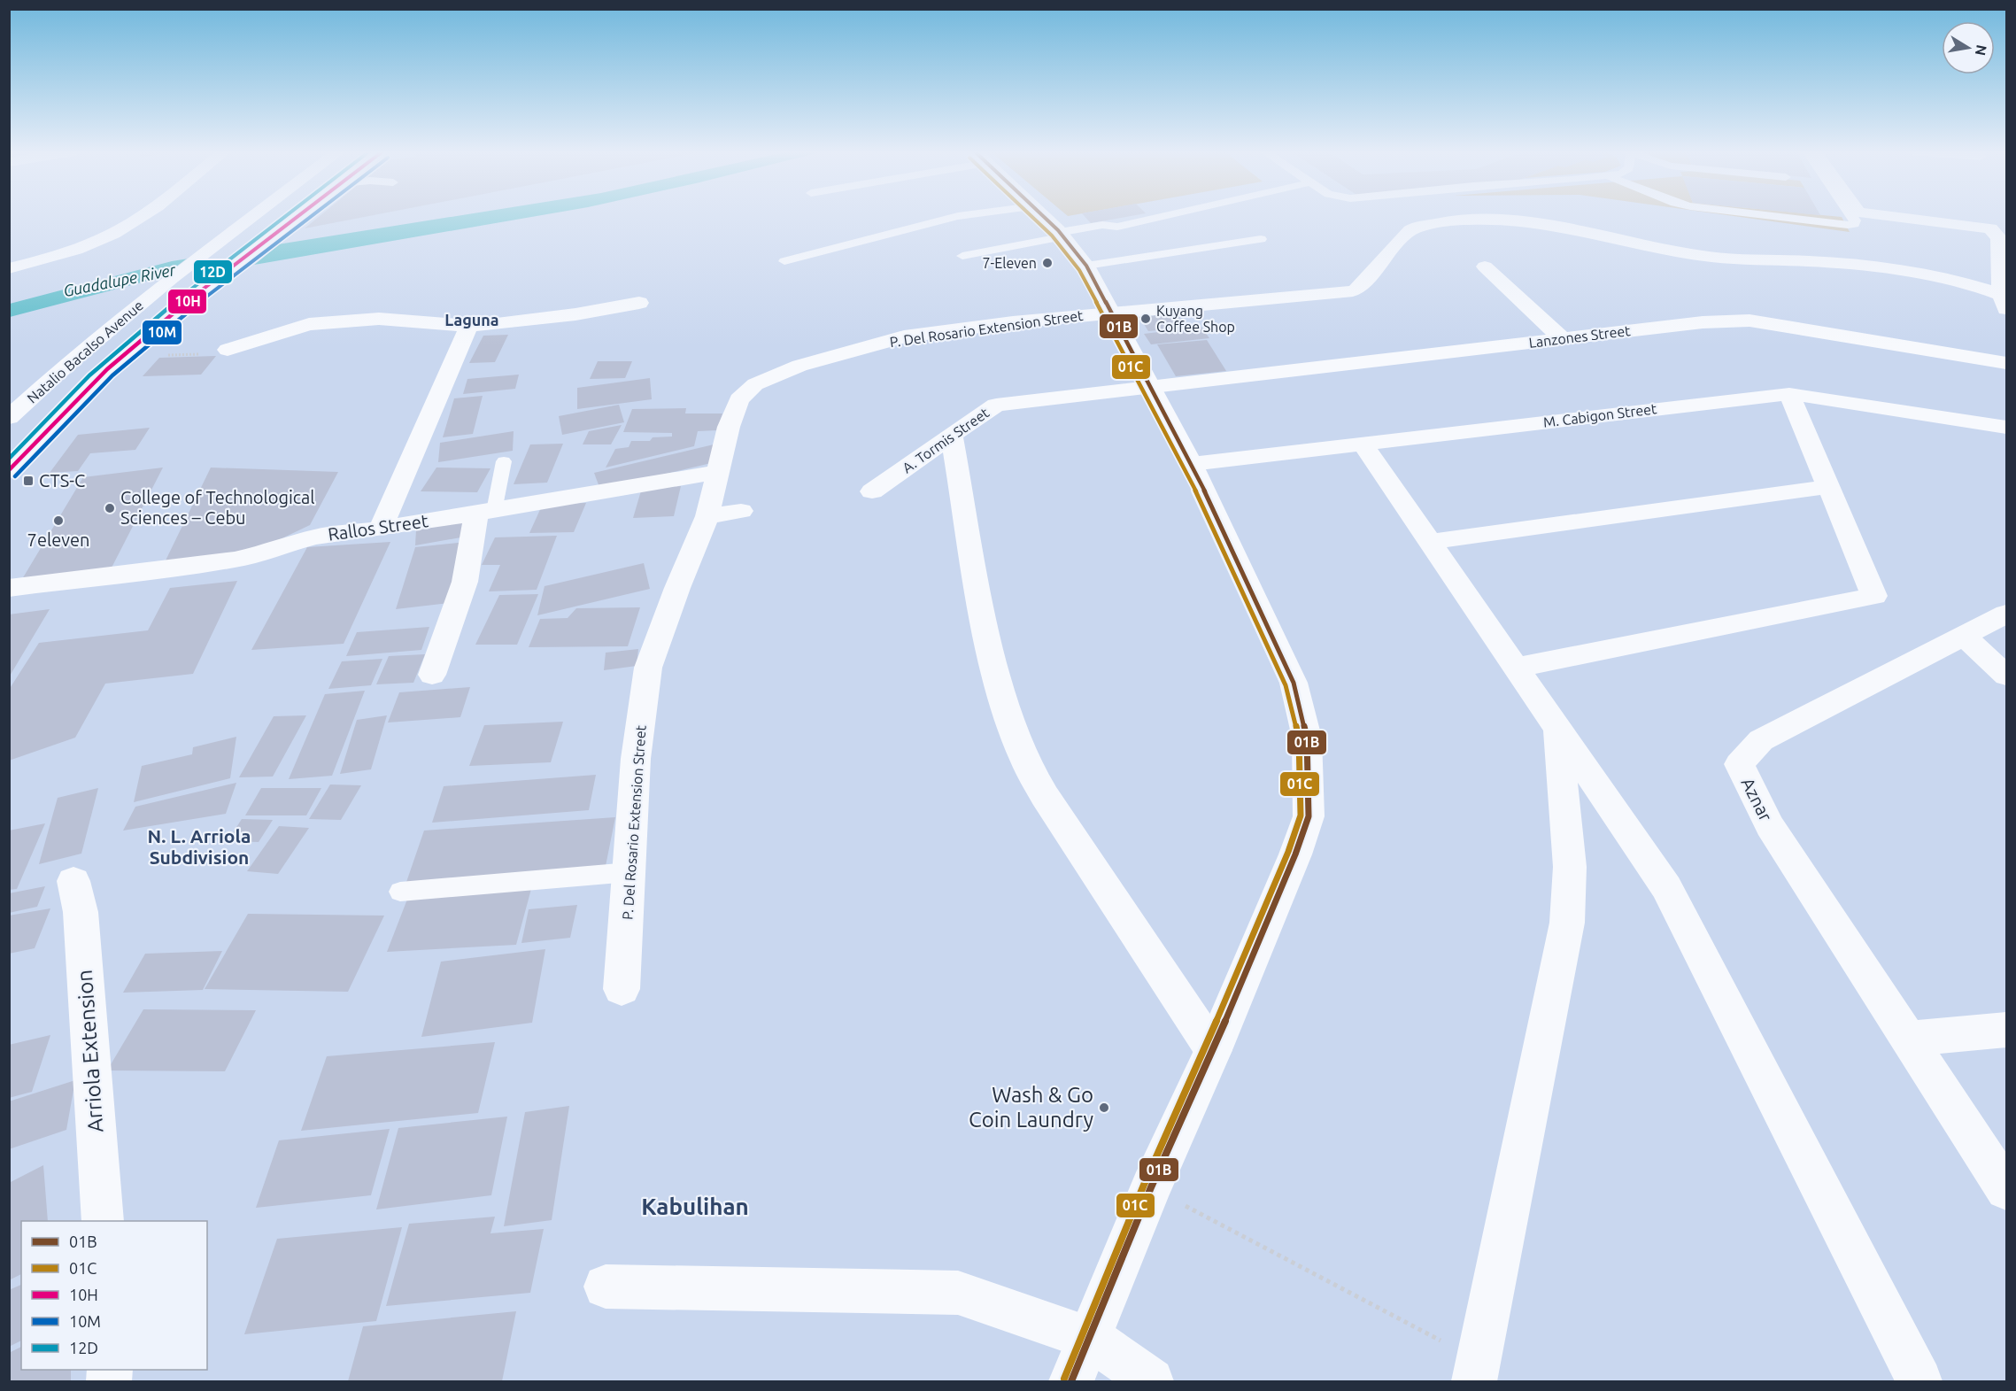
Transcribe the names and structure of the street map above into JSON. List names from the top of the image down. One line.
{"streets":{"street":["P. Del Rosario Extension Street","Lanzones Street","Natalio Bacalso Avenue","M. Cabigon Street","A. Tormis Street","Rallos Street","Aznar","Arriola Extension"]},"crossings":[["P. Del Rosario Extension Street","Rallos Street"],["Lanzones Street","A. Tormis Street"]],"districts":["Laguna","N. L. Arriola Subdivision","Kabulihan"],"water":["Guadalupe River"],"places":{"other":["7-Eleven","Kuyang Coffee Shop","College of Technological Sciences – Cebu","7eleven","Wash & Go Coin Laundry"],"transit":["CTS-C"]},"lines":["transit line 01B","transit line 01C","transit line 10H","transit line 10M","transit line 12D"],"legend":["01B","01C","10H","10M","12D"],"north":"right"}
